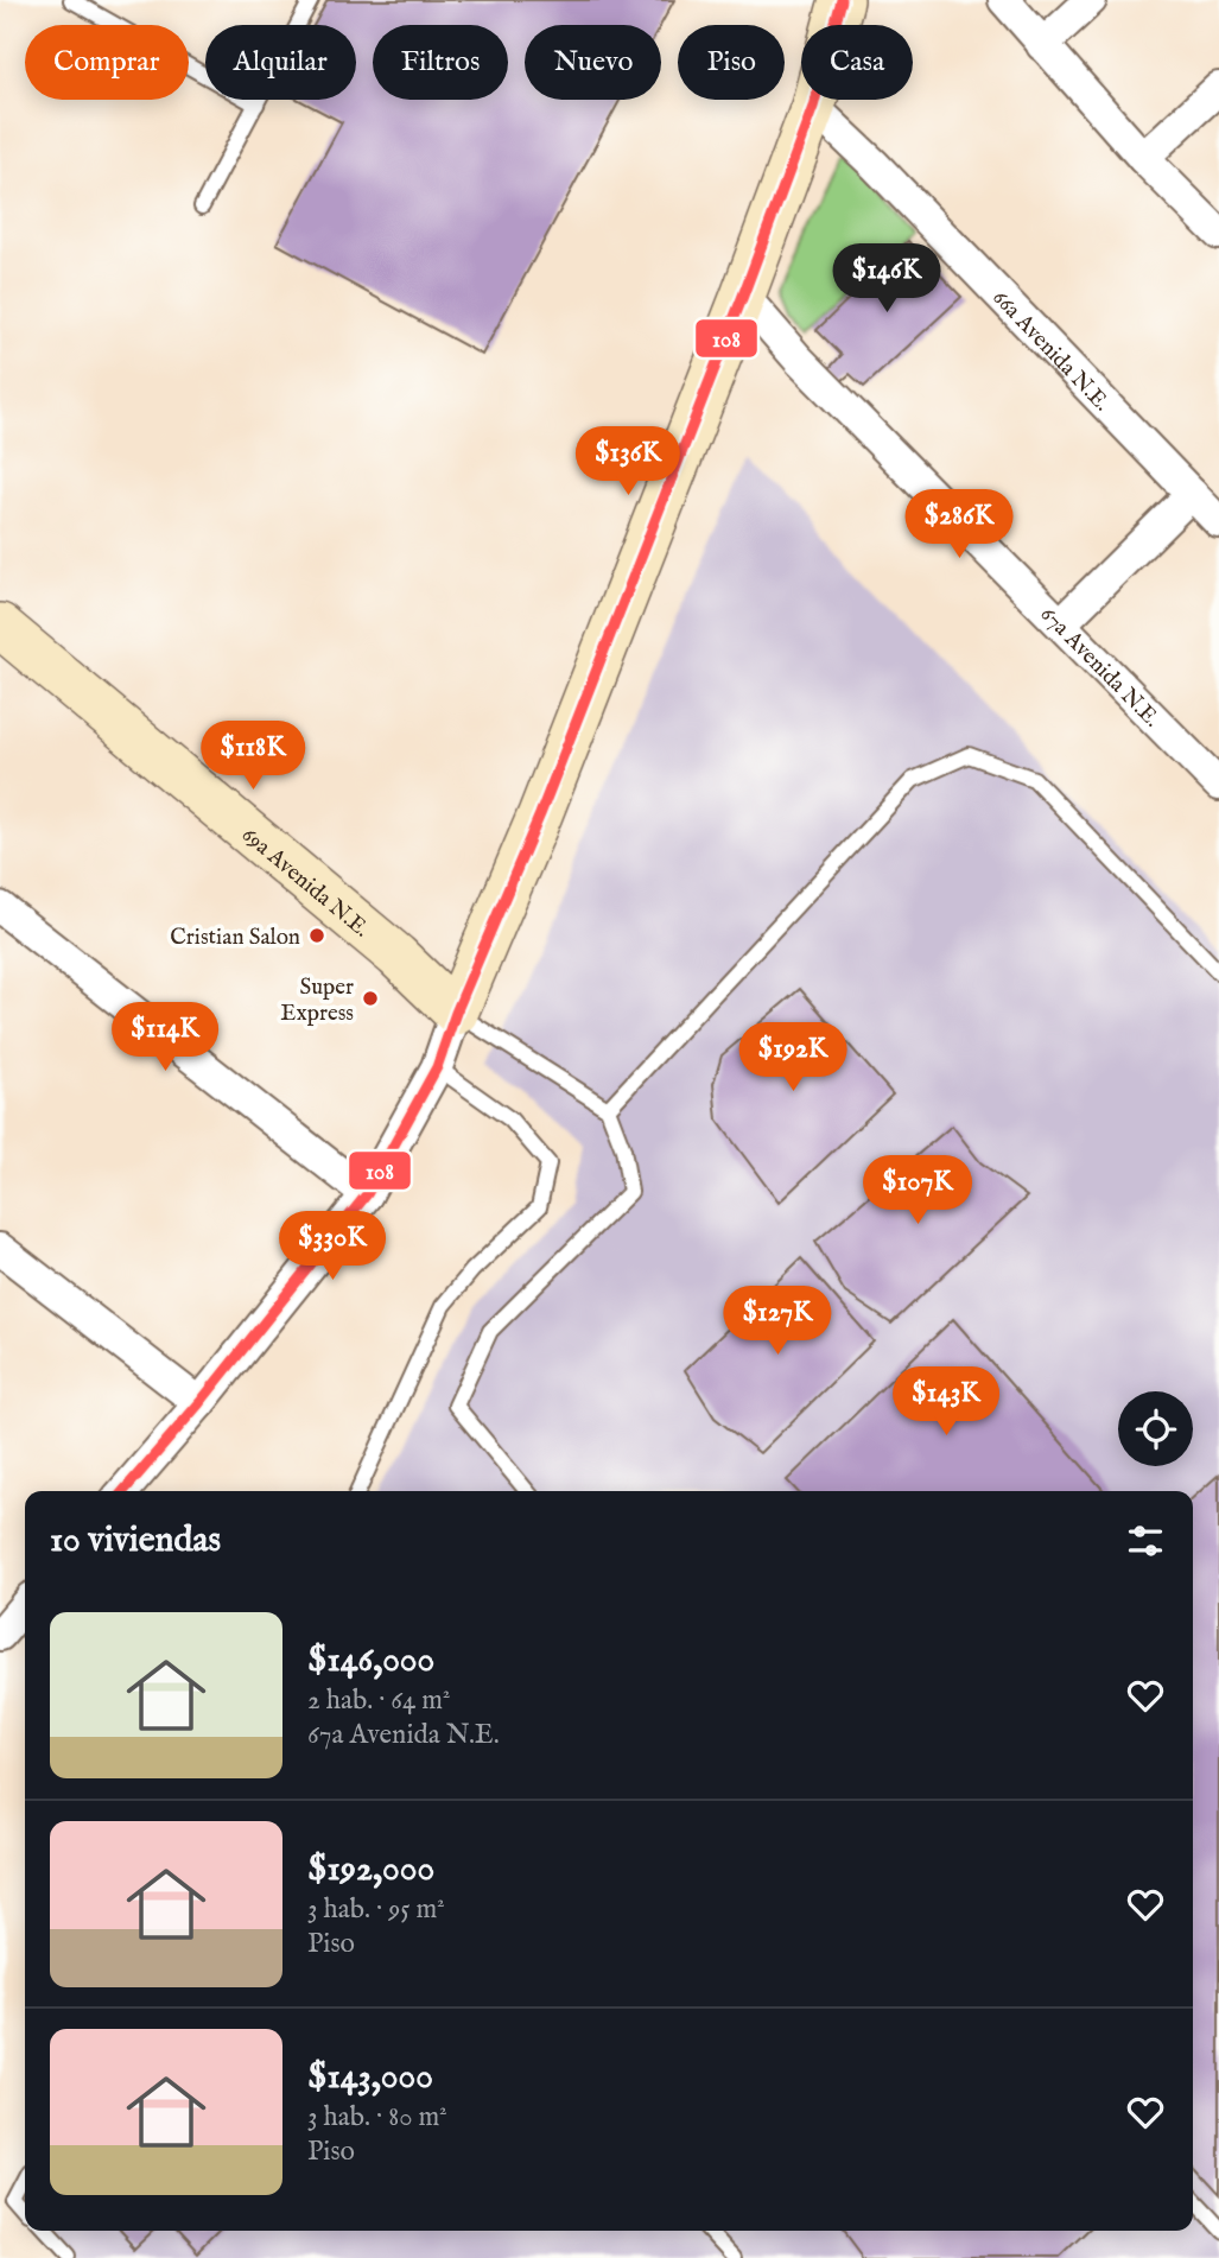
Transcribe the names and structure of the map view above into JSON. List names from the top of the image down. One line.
{"streets":{"street":["66a Avenida N.E.","67a Avenida N.E.","69a Avenida N.E."]},"places":["Cristian Salon","Super Express"],"lines":["transit line 108"],"page":{"chip":["Comprar","Alquilar","Filtros","Nuevo","Piso","Casa"],"price":["$146K","$136K","$286K","$118K","$114K","$192K","$107K","$330K","$127K","$143K"],"heading":"10 viviendas","list":[{"name":"$146,000","note":"2 hab. · 64 m² · 67a Avenida N.E."},{"name":"$192,000","note":"3 hab. · 95 m² · Piso"},{"name":"$143,000","note":"3 hab. · 80 m² · Piso"}]}}
